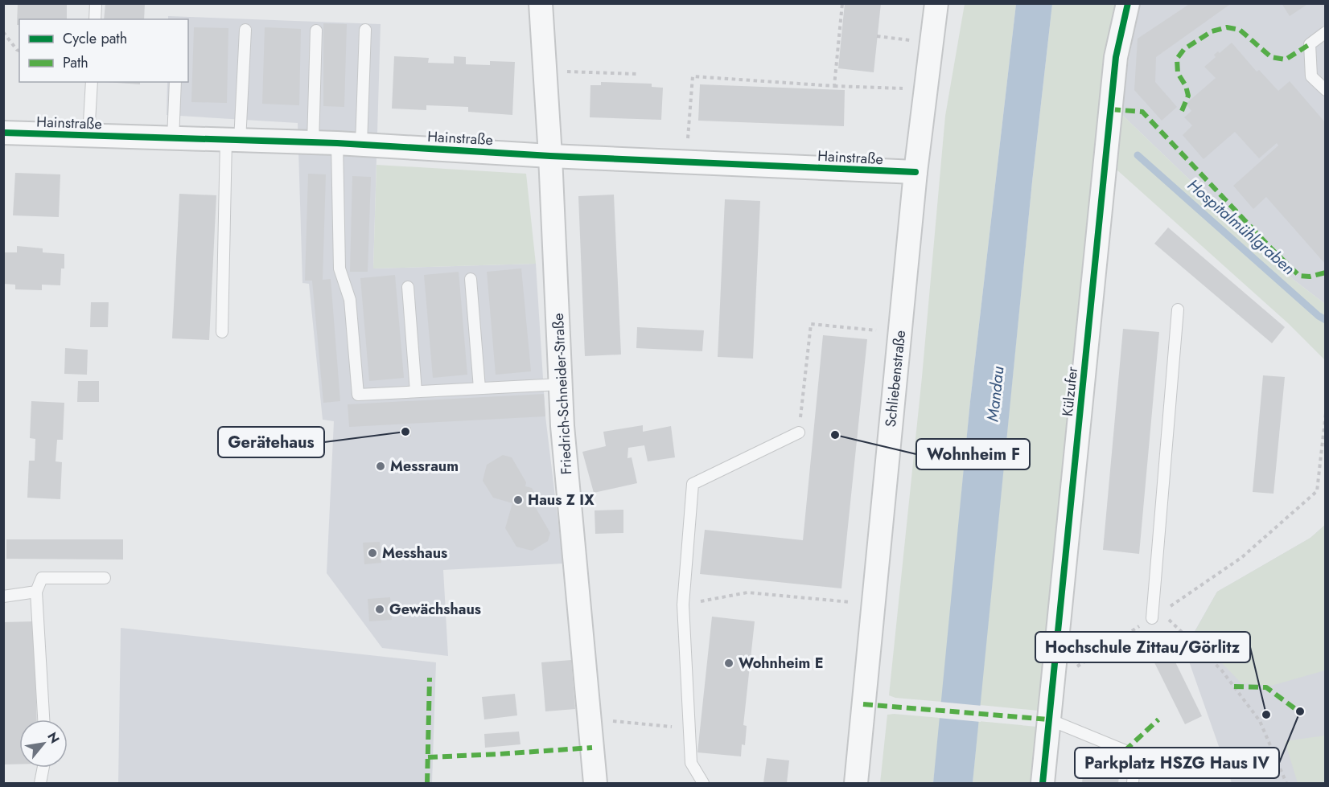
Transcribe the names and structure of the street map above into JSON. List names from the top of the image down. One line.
{"streets":{"street":["Hainstraße","Schliebenstraße","Külzufer","Friedrich-Schneider-Straße"]},"crossings":[["Hainstraße","Schliebenstraße"],["Hainstraße","Friedrich-Schneider-Straße"]],"water":["Hospitalmühlgraben","Mandau"],"places":["Gerätehaus","Wohnheim F","Messraum","Haus Z IX","Messhaus","Gewächshaus","Wohnheim E","Parkplatz HSZG Haus IV","Hochschule Zittau/Görlitz"],"legend":["Cycle path","Path"],"north":"top right"}
